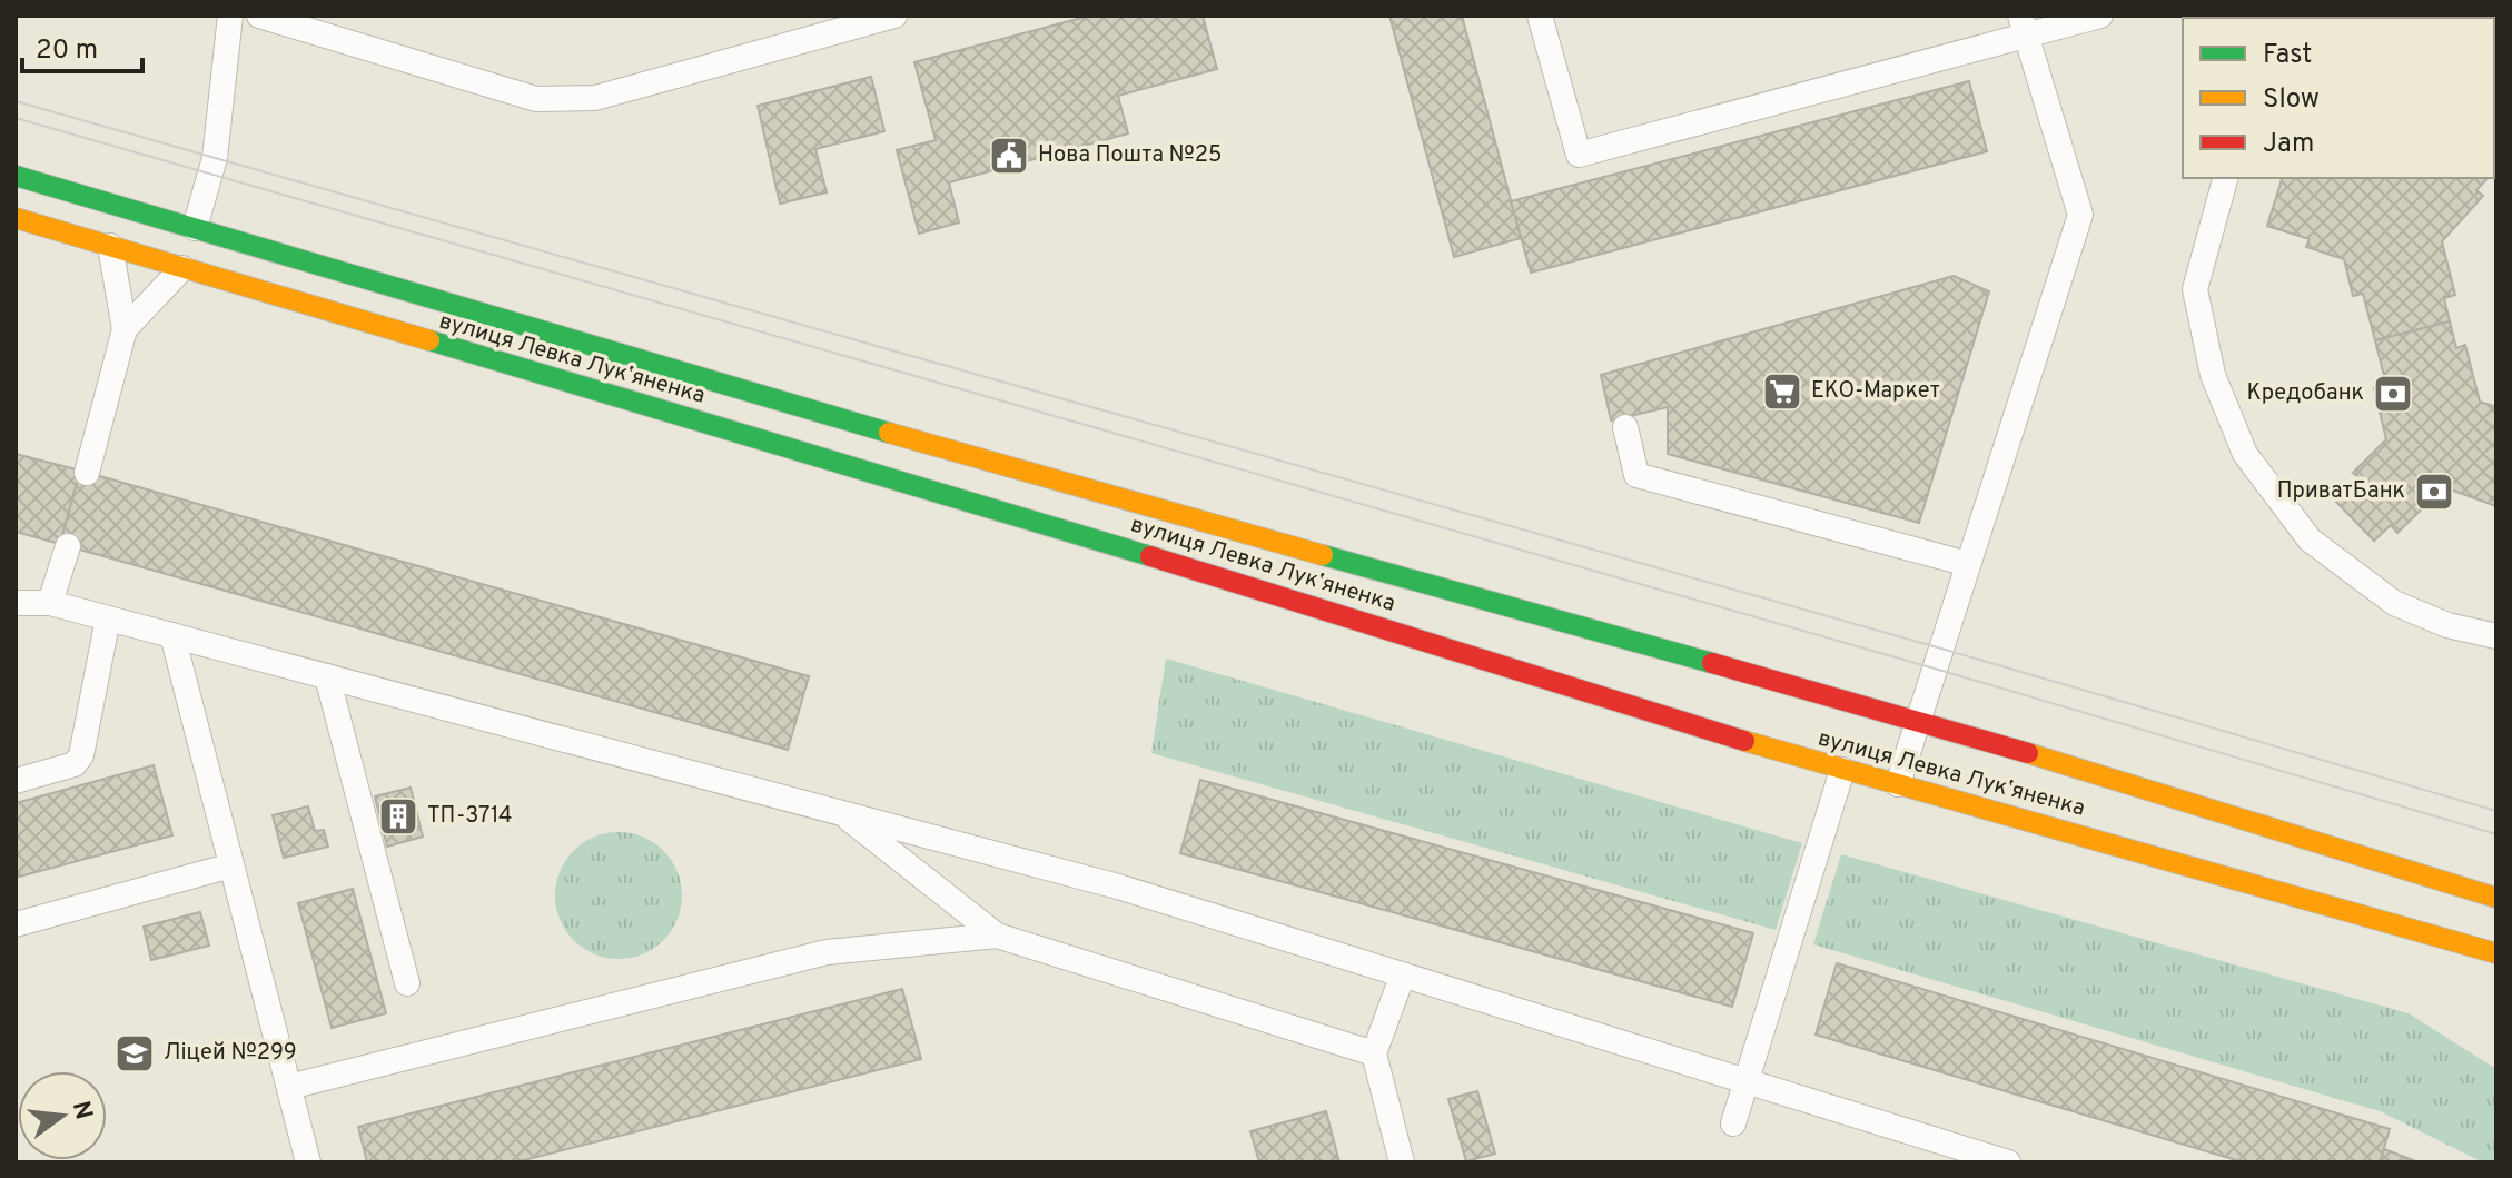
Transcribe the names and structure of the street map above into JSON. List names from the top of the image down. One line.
{"streets":{"main road":["вулиця Левка Лукʼяненка"]},"places":{"public building":["Нова Пошта №25"],"supermarket":["ЕКО-Маркет"],"bank":["Кредобанк","ПриватБанк"],"building":["ТП-3714"],"school or university":["Ліцей №299"]},"legend":["Fast","Slow","Jam"],"scale_bar":"20 m","north":"right"}
